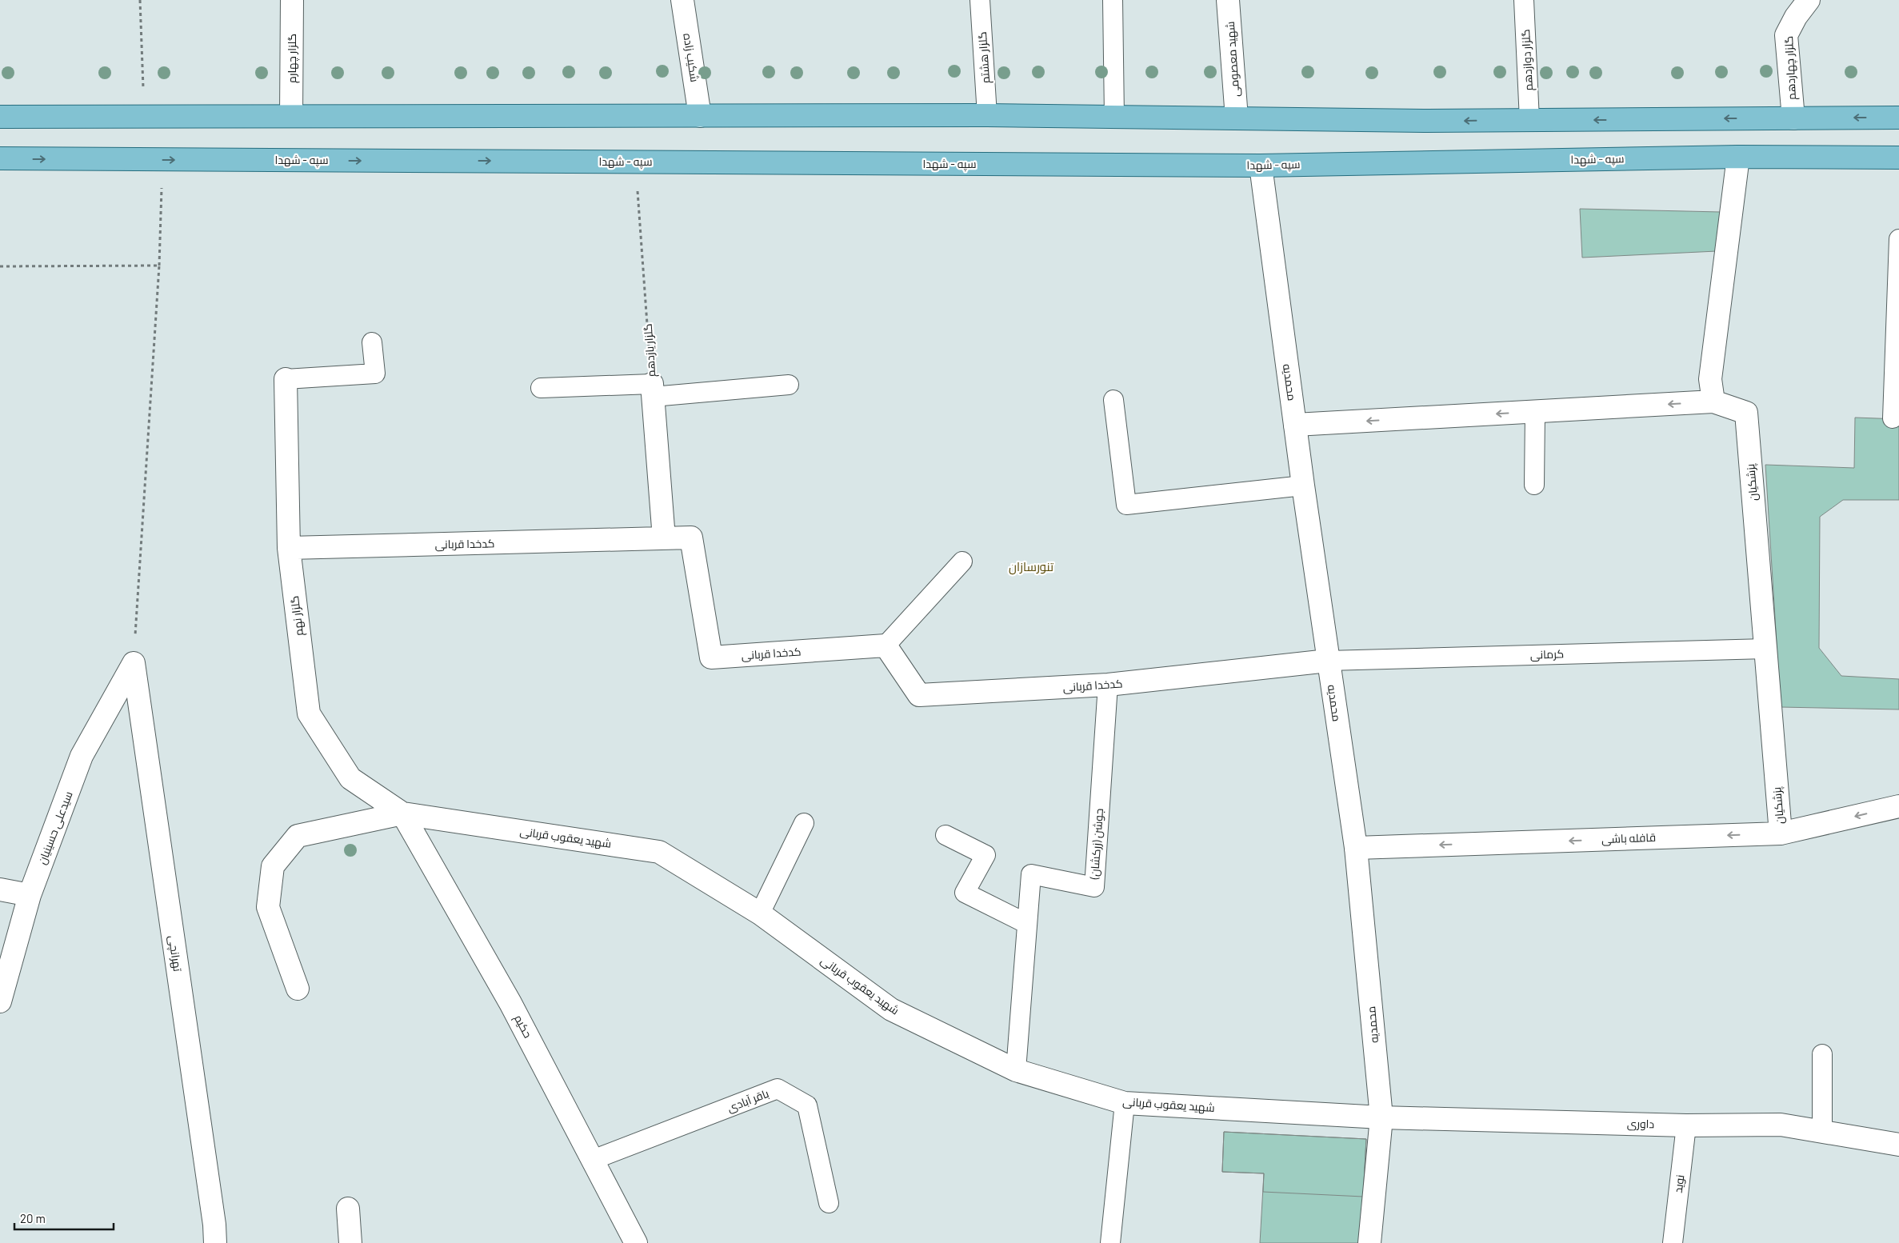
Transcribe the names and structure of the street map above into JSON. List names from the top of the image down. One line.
{"streets":{"main road":["سپه - شهدا"],"street":["شکیب زاده","گلزار چهارم","شهید معصومی","گلزار چهاردهم","محمدیه","پزشکیان","کدخدا قربانی","گلزار نهم","سیدعلی حسینیان","شهید یعقوب قربانی","قافله باشی","تهرانچی","حکیم","داوری"],"lane":["گلزار هشتم","گلزار دوازدهم","کرمانی","جوشن (زرکشان)","باقر آبادی","نوید"],"path":["گلزار یازدهم"]},"crossings":[["سپه - شهدا","گلزار یازدهم"],["سپه - شهدا","محمدیه"],["محمدیه","کدخدا قربانی"],["محمدیه","کرمانی"],["محمدیه","شهید یعقوب قربانی"],["محمدیه","قافله باشی"],["محمدیه","داوری"],["پزشکیان","کرمانی"],["پزشکیان","قافله باشی"],["کدخدا قربانی","گلزار نهم"],["کدخدا قربانی","کرمانی"],["کدخدا قربانی","جوشن (زرکشان)"],["گلزار نهم","شهید یعقوب قربانی"],["گلزار نهم","حکیم"],["سیدعلی حسینیان","تهرانچی"],["شهید یعقوب قربانی","جوشن (زرکشان)"],["شهید یعقوب قربانی","حکیم"],["شهید یعقوب قربانی","داوری"],["حکیم","باقر آبادی"],["داوری","نوید"]],"one_way":["قافله باشی"],"districts":["تنورسازان"],"scale_bar":"20 m"}
